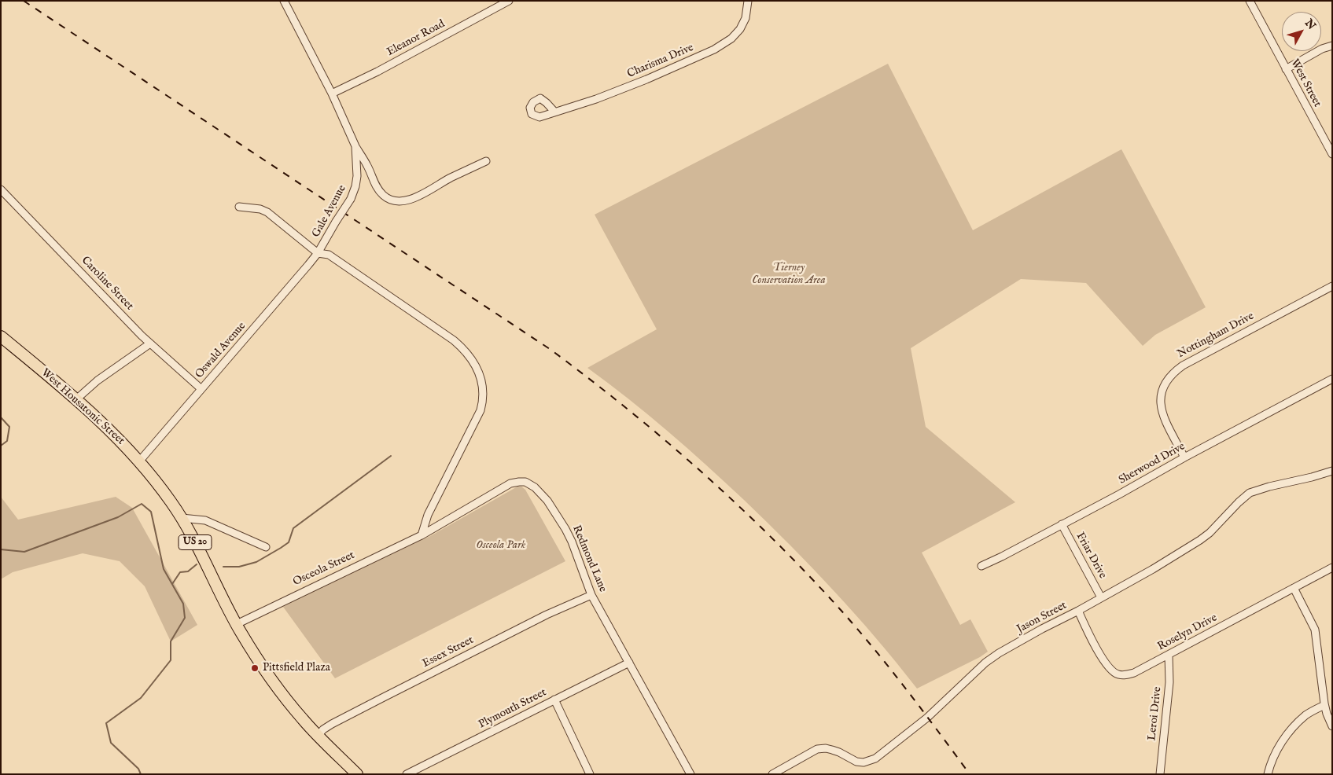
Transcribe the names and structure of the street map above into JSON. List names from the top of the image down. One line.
{"streets":{"highway":["West Housatonic Street","US 20"],"street":["Eleanor Road","Charisma Drive","West Street","Gale Avenue","Caroline Street","Nottingham Drive","Oswald Avenue","Sherwood Drive","Friar Drive","Redmond Lane","Osceola Street","Jason Street","Roselyn Drive","Essex Street","Plymouth Street","Leroi Drive"]},"crossings":[["Eleanor Road","Gale Avenue"],["Gale Avenue","Oswald Avenue"],["Gale Avenue","Redmond Lane"],["Gale Avenue","Osceola Street"],["Caroline Street","Oswald Avenue"],["Nottingham Drive","Sherwood Drive"],["Oswald Avenue","West Housatonic Street"],["West Housatonic Street","Osceola Street"],["West Housatonic Street","Essex Street"],["Sherwood Drive","Friar Drive"],["Friar Drive","Jason Street"],["Redmond Lane","Osceola Street"],["Redmond Lane","Essex Street"],["Redmond Lane","Plymouth Street"],["Jason Street","Roselyn Drive"],["Roselyn Drive","Leroi Drive"]],"parks":["Tierney Conservation Area","Osceola Park"],"places":["Pittsfield Plaza"],"north":"top right"}
